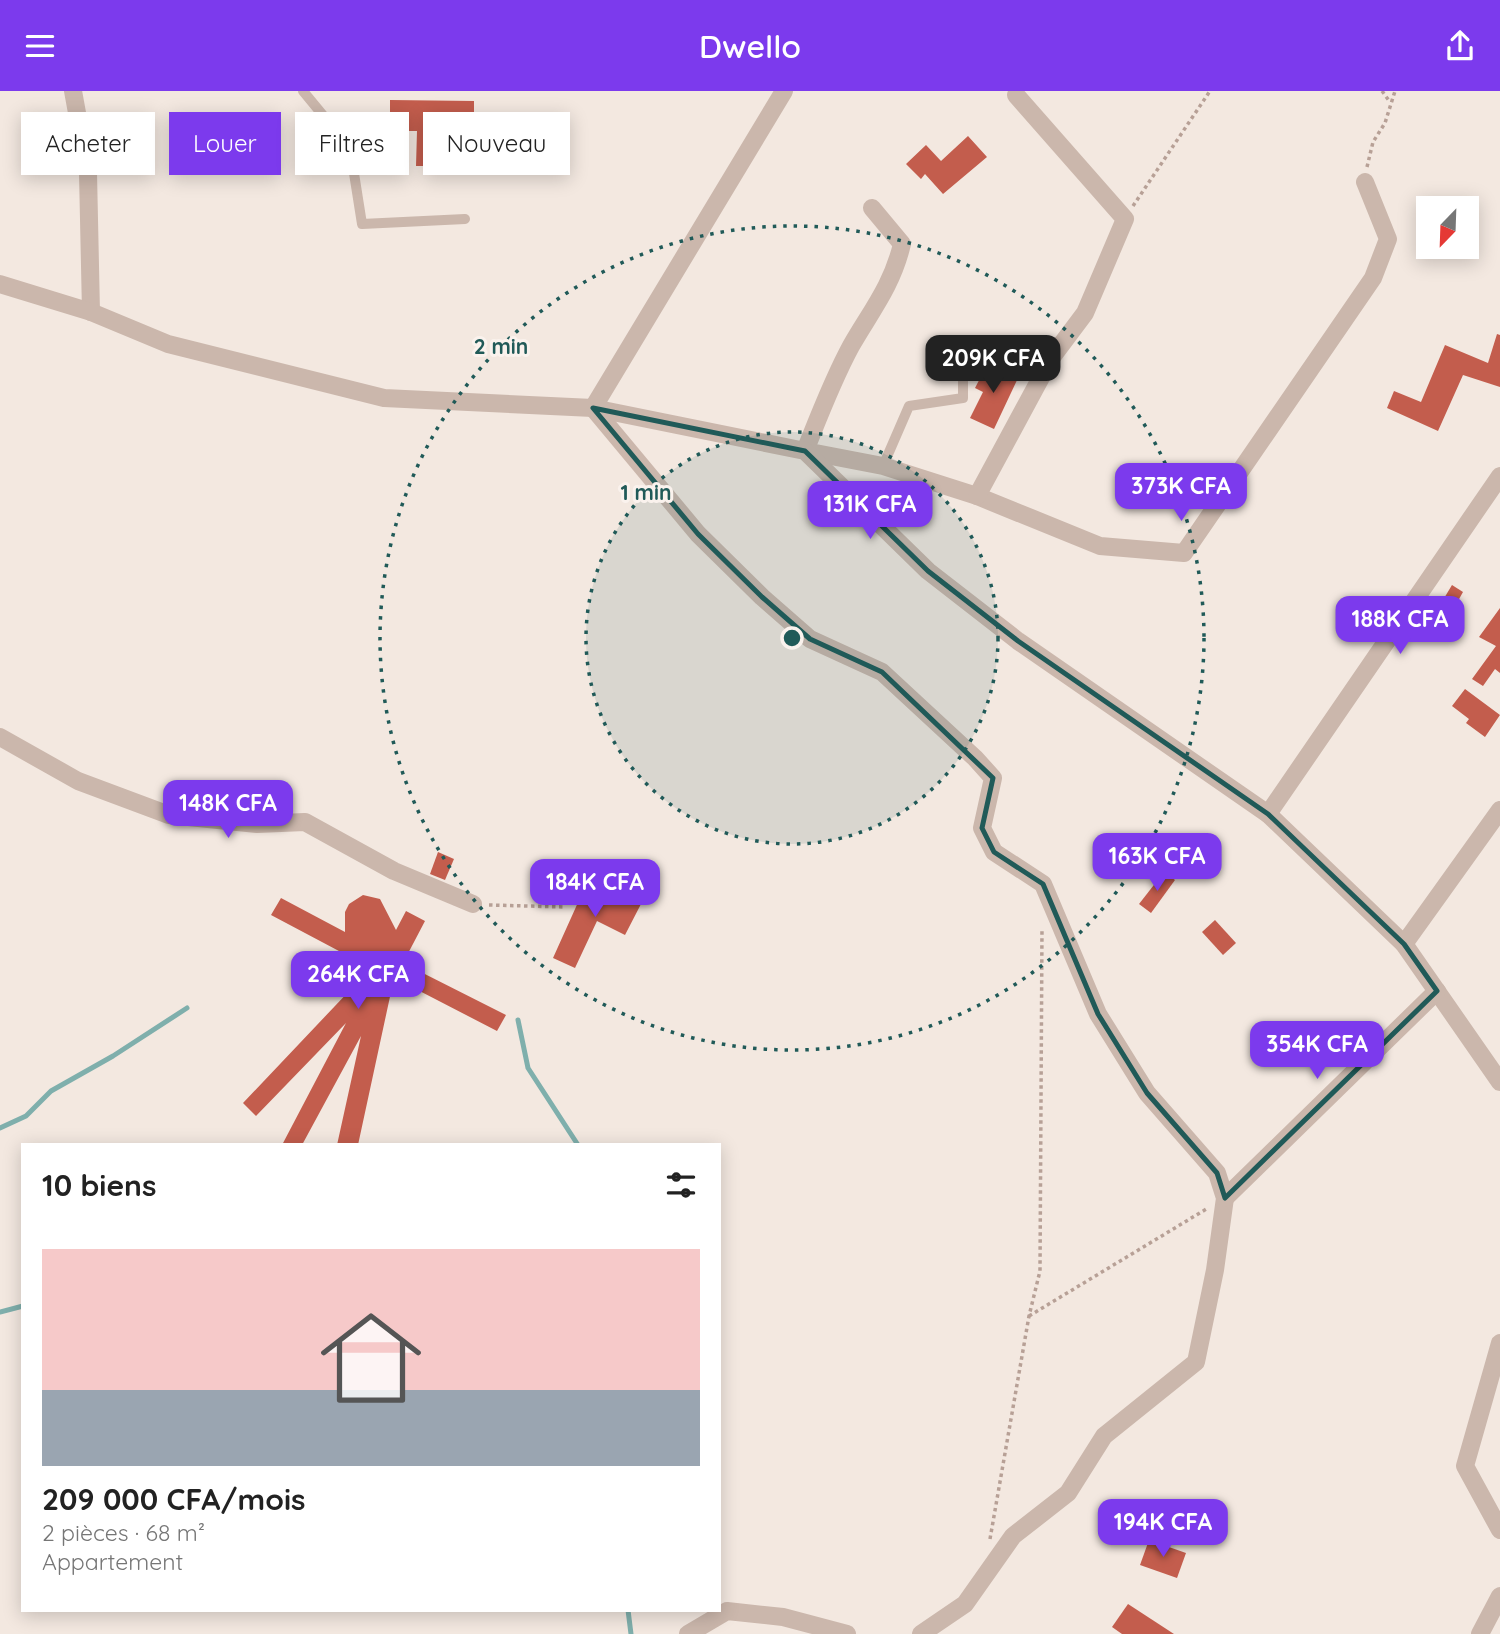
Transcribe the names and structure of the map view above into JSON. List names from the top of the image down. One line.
{"north":"bottom left","page":{"header":"Dwello","chip":["Acheter","Louer","Filtres","Nouveau"],"price":["209K CFA","373K CFA","131K CFA","188K CFA","148K CFA","163K CFA","184K CFA","264K CFA","354K CFA","194K CFA"],"heading":"10 biens","list":[{"name":"209 000 CFA/mois","note":"2 pièces · 68 m² · Appartement"}]},"rings":["2 min","1 min"]}
